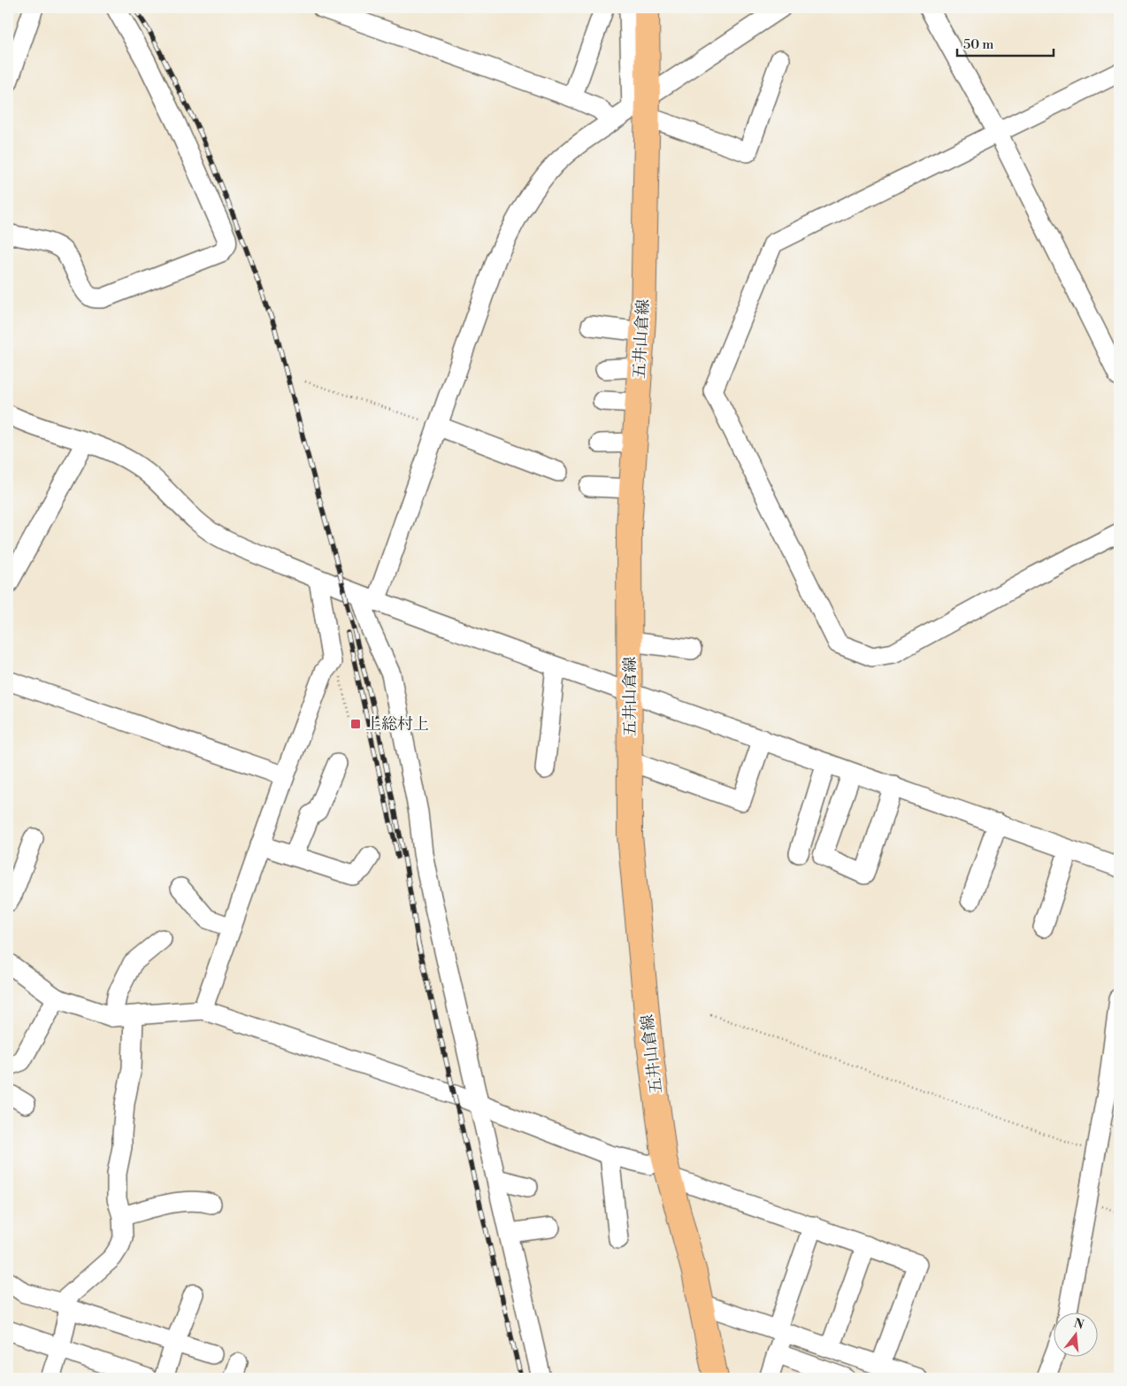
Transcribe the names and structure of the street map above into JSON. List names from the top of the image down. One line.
{"streets":{"main road":["五井山倉線"]},"places":{"transit":["上総村上"]},"scale_bar":"50 m","north":"top"}
